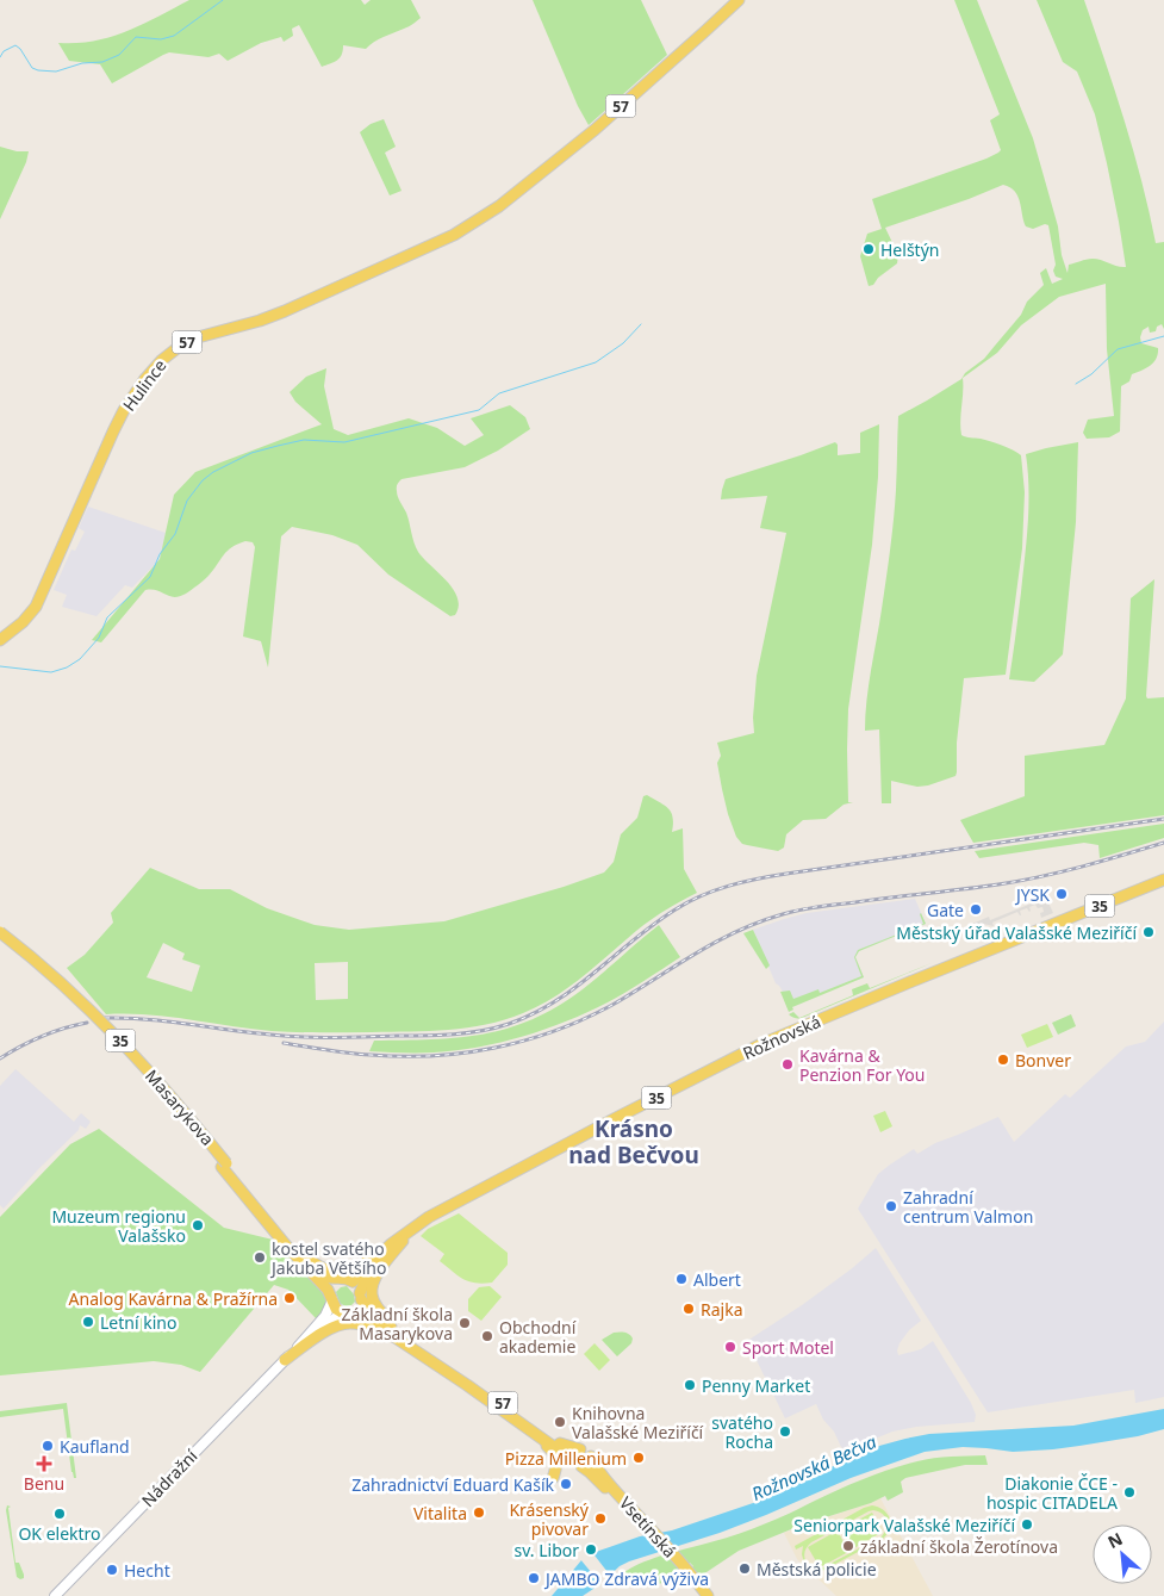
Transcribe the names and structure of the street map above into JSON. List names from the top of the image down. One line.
{"streets":{"main road":["57","Hulince","35","Rožnovská","Masarykova","Nádražní","Vsetínská"]},"crossings":[["57","35"],["57","Rožnovská"],["57","Masarykova"],["57","Nádražní"],["57","Vsetínská"],["35","Rožnovská"],["35","Masarykova"],["35","Nádražní"],["Rožnovská","Masarykova"],["Rožnovská","Nádražní"],["Masarykova","Nádražní"]],"districts":["Krásno nad Bečvou"],"water":["Rožnovská Bečva"],"places":{"other":["Helštýn","JYSK","Gate","Městský úřad Valašské Meziříčí","Bonver","Kavárna & Penzion For You","Zahradní centrum Valmon","Muzeum regionu Valašsko","kostel svatého Jakuba Většího","Albert","Analog Kavárna & Pražírna","Rajka","Letní kino","Základní škola Masarykova","Obchodní akademie","Sport Motel","Penny Market","Knihovna Valašské Meziříčí","svatého Rocha","Kaufland","Pizza Millenium","Zahradnictví Eduard Kašík","Diakonie ČCE - hospic CITADELA","Vitalita","OK elektro","Krásenský pivovar","Seniorpark Valašské Meziříčí","základní škola Žerotínova","sv. Libor","Městská policie","Hecht","JAMBO Zdravá výživa"],"health":["Benu"]},"north":"top left"}
